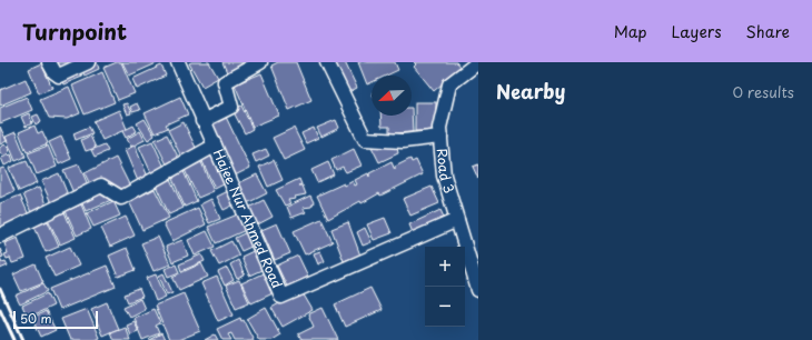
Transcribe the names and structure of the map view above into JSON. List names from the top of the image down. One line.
{"streets":{"street":["Road 3","Hajee Nur Ahmed Road"]},"crossings":[["Road 3","Hajee Nur Ahmed Road"]],"scale_bar":"50 m","north":"bottom left","page":{"header":"Turnpoint","nav":["Map","Layers","Share"],"heading":["Nearby","0 results"],"map_buttons":["+","−"],"scale":"50 m"}}
